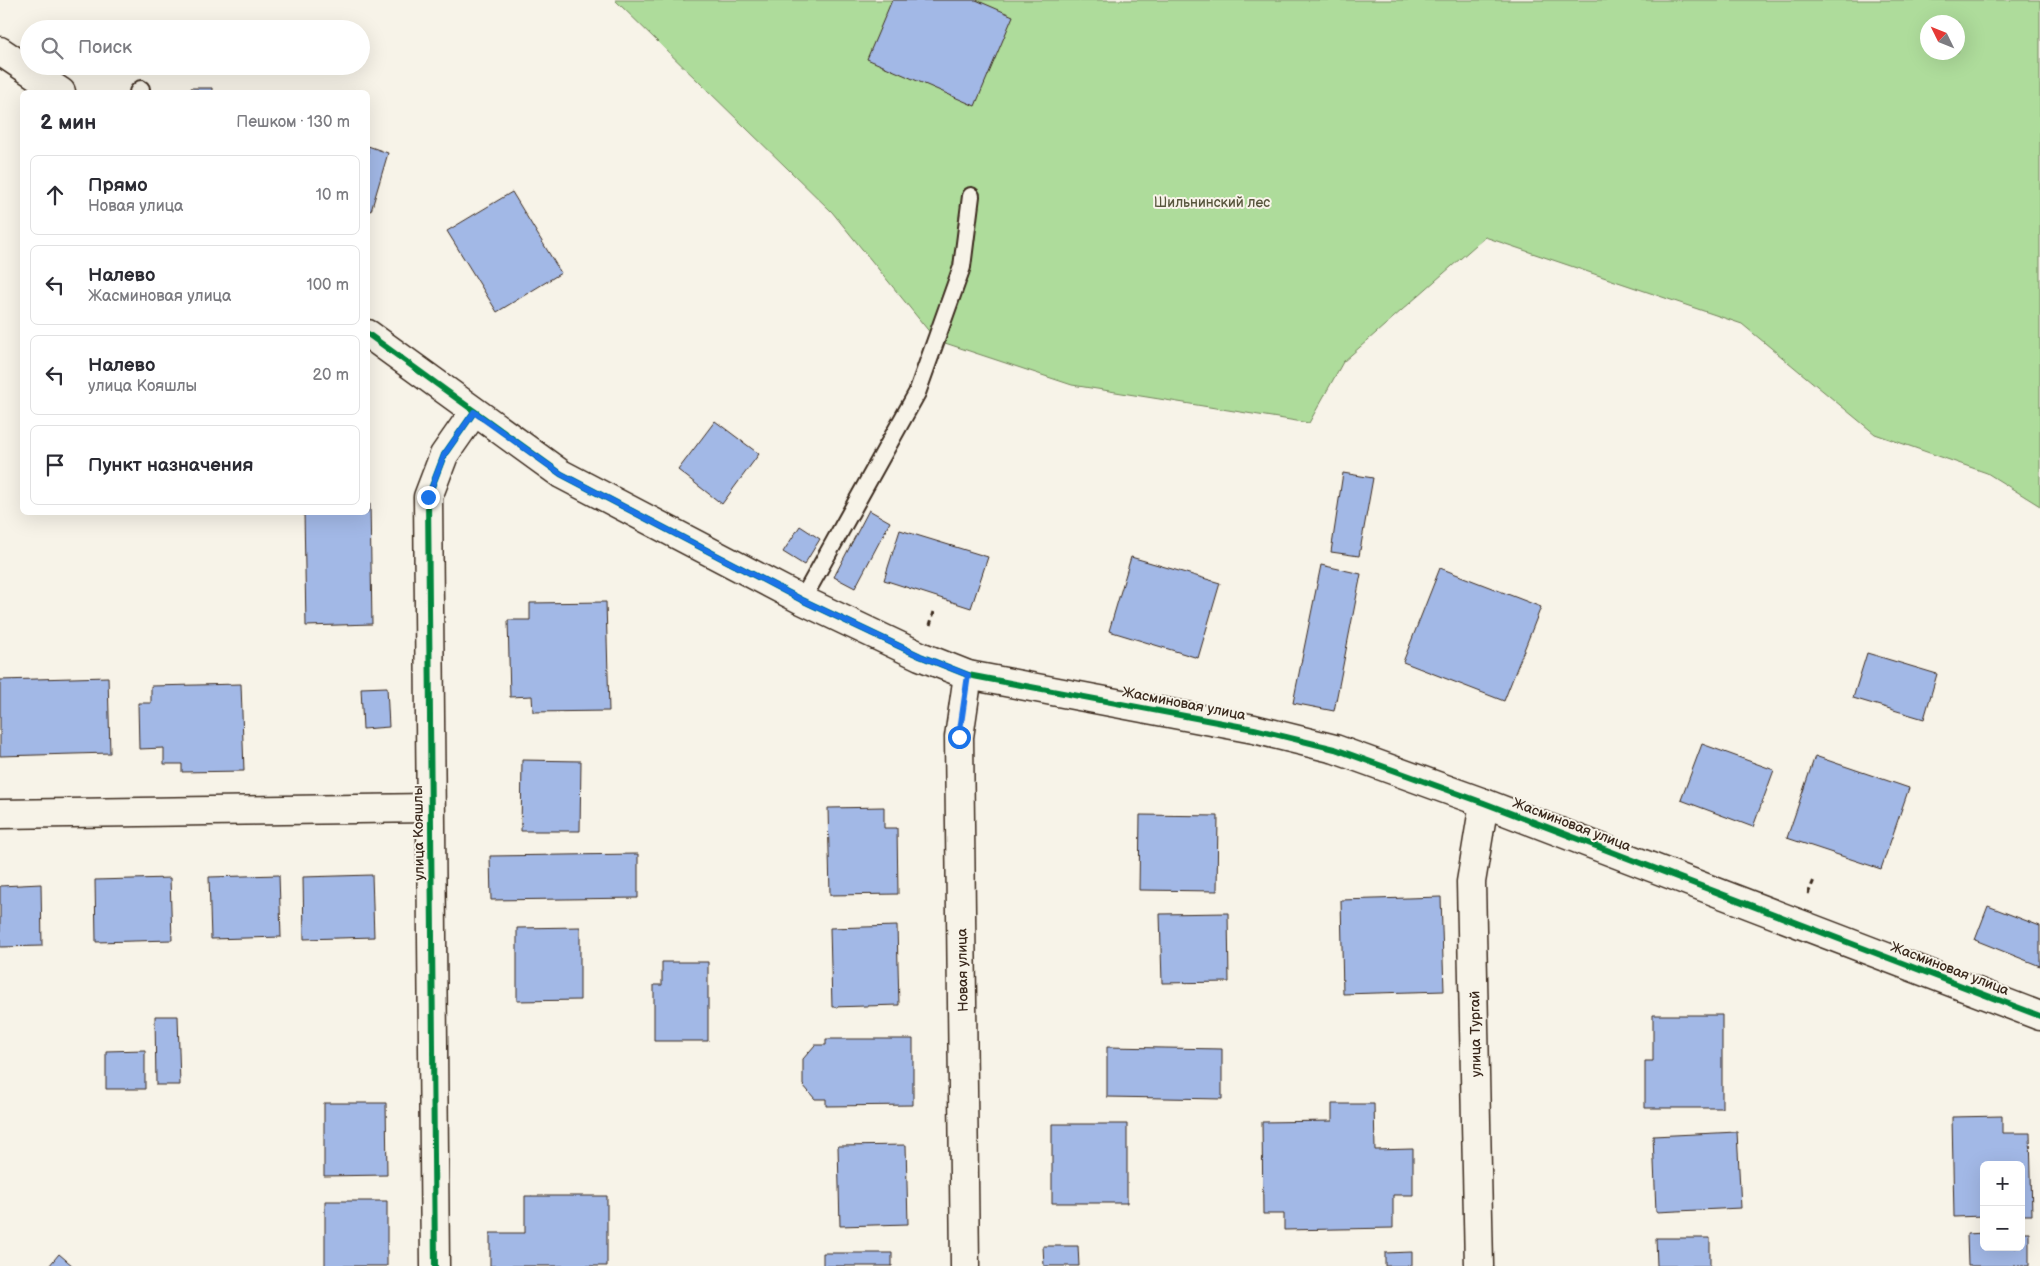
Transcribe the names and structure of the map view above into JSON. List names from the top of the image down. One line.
{"streets":{"street":["Жасминовая улица","улица Кояшлы","Новая улица","улица Тургай"]},"crossings":[["Жасминовая улица","улица Кояшлы"],["Жасминовая улица","Новая улица"],["Жасминовая улица","улица Тургай"]],"parks":["Шильнинский лес"],"north":"top left","page":{"search":"Поиск","heading":["2 мин","Пешком · 130 m"],"list":[["Прямо","Новая улица","10 m"],["Налево","Жасминовая улица","100 m"],["Налево","улица Кояшлы","20 m"],"Пункт назначения"],"map_buttons":["+","−"]}}
